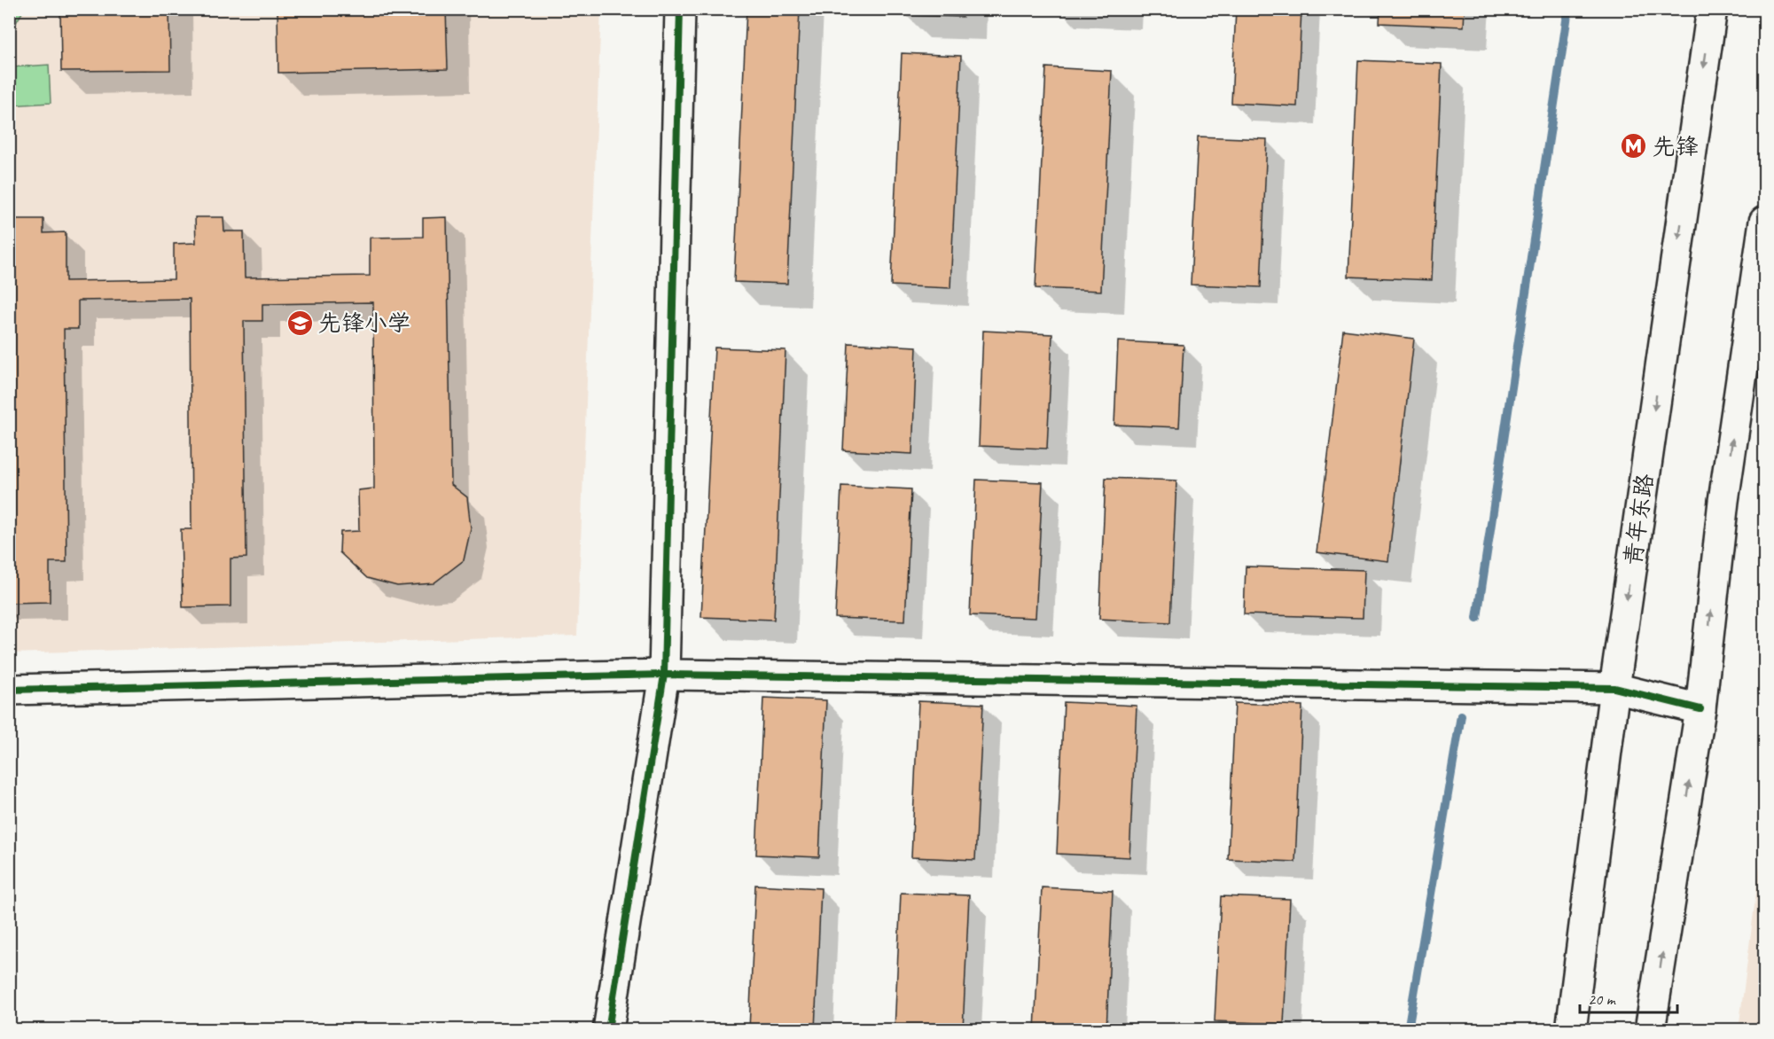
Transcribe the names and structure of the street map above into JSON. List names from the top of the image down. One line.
{"streets":{"street":["青年东路"]},"places":{"metro station":["先锋"],"school or university":["先锋小学"]},"scale_bar":"20 m"}
